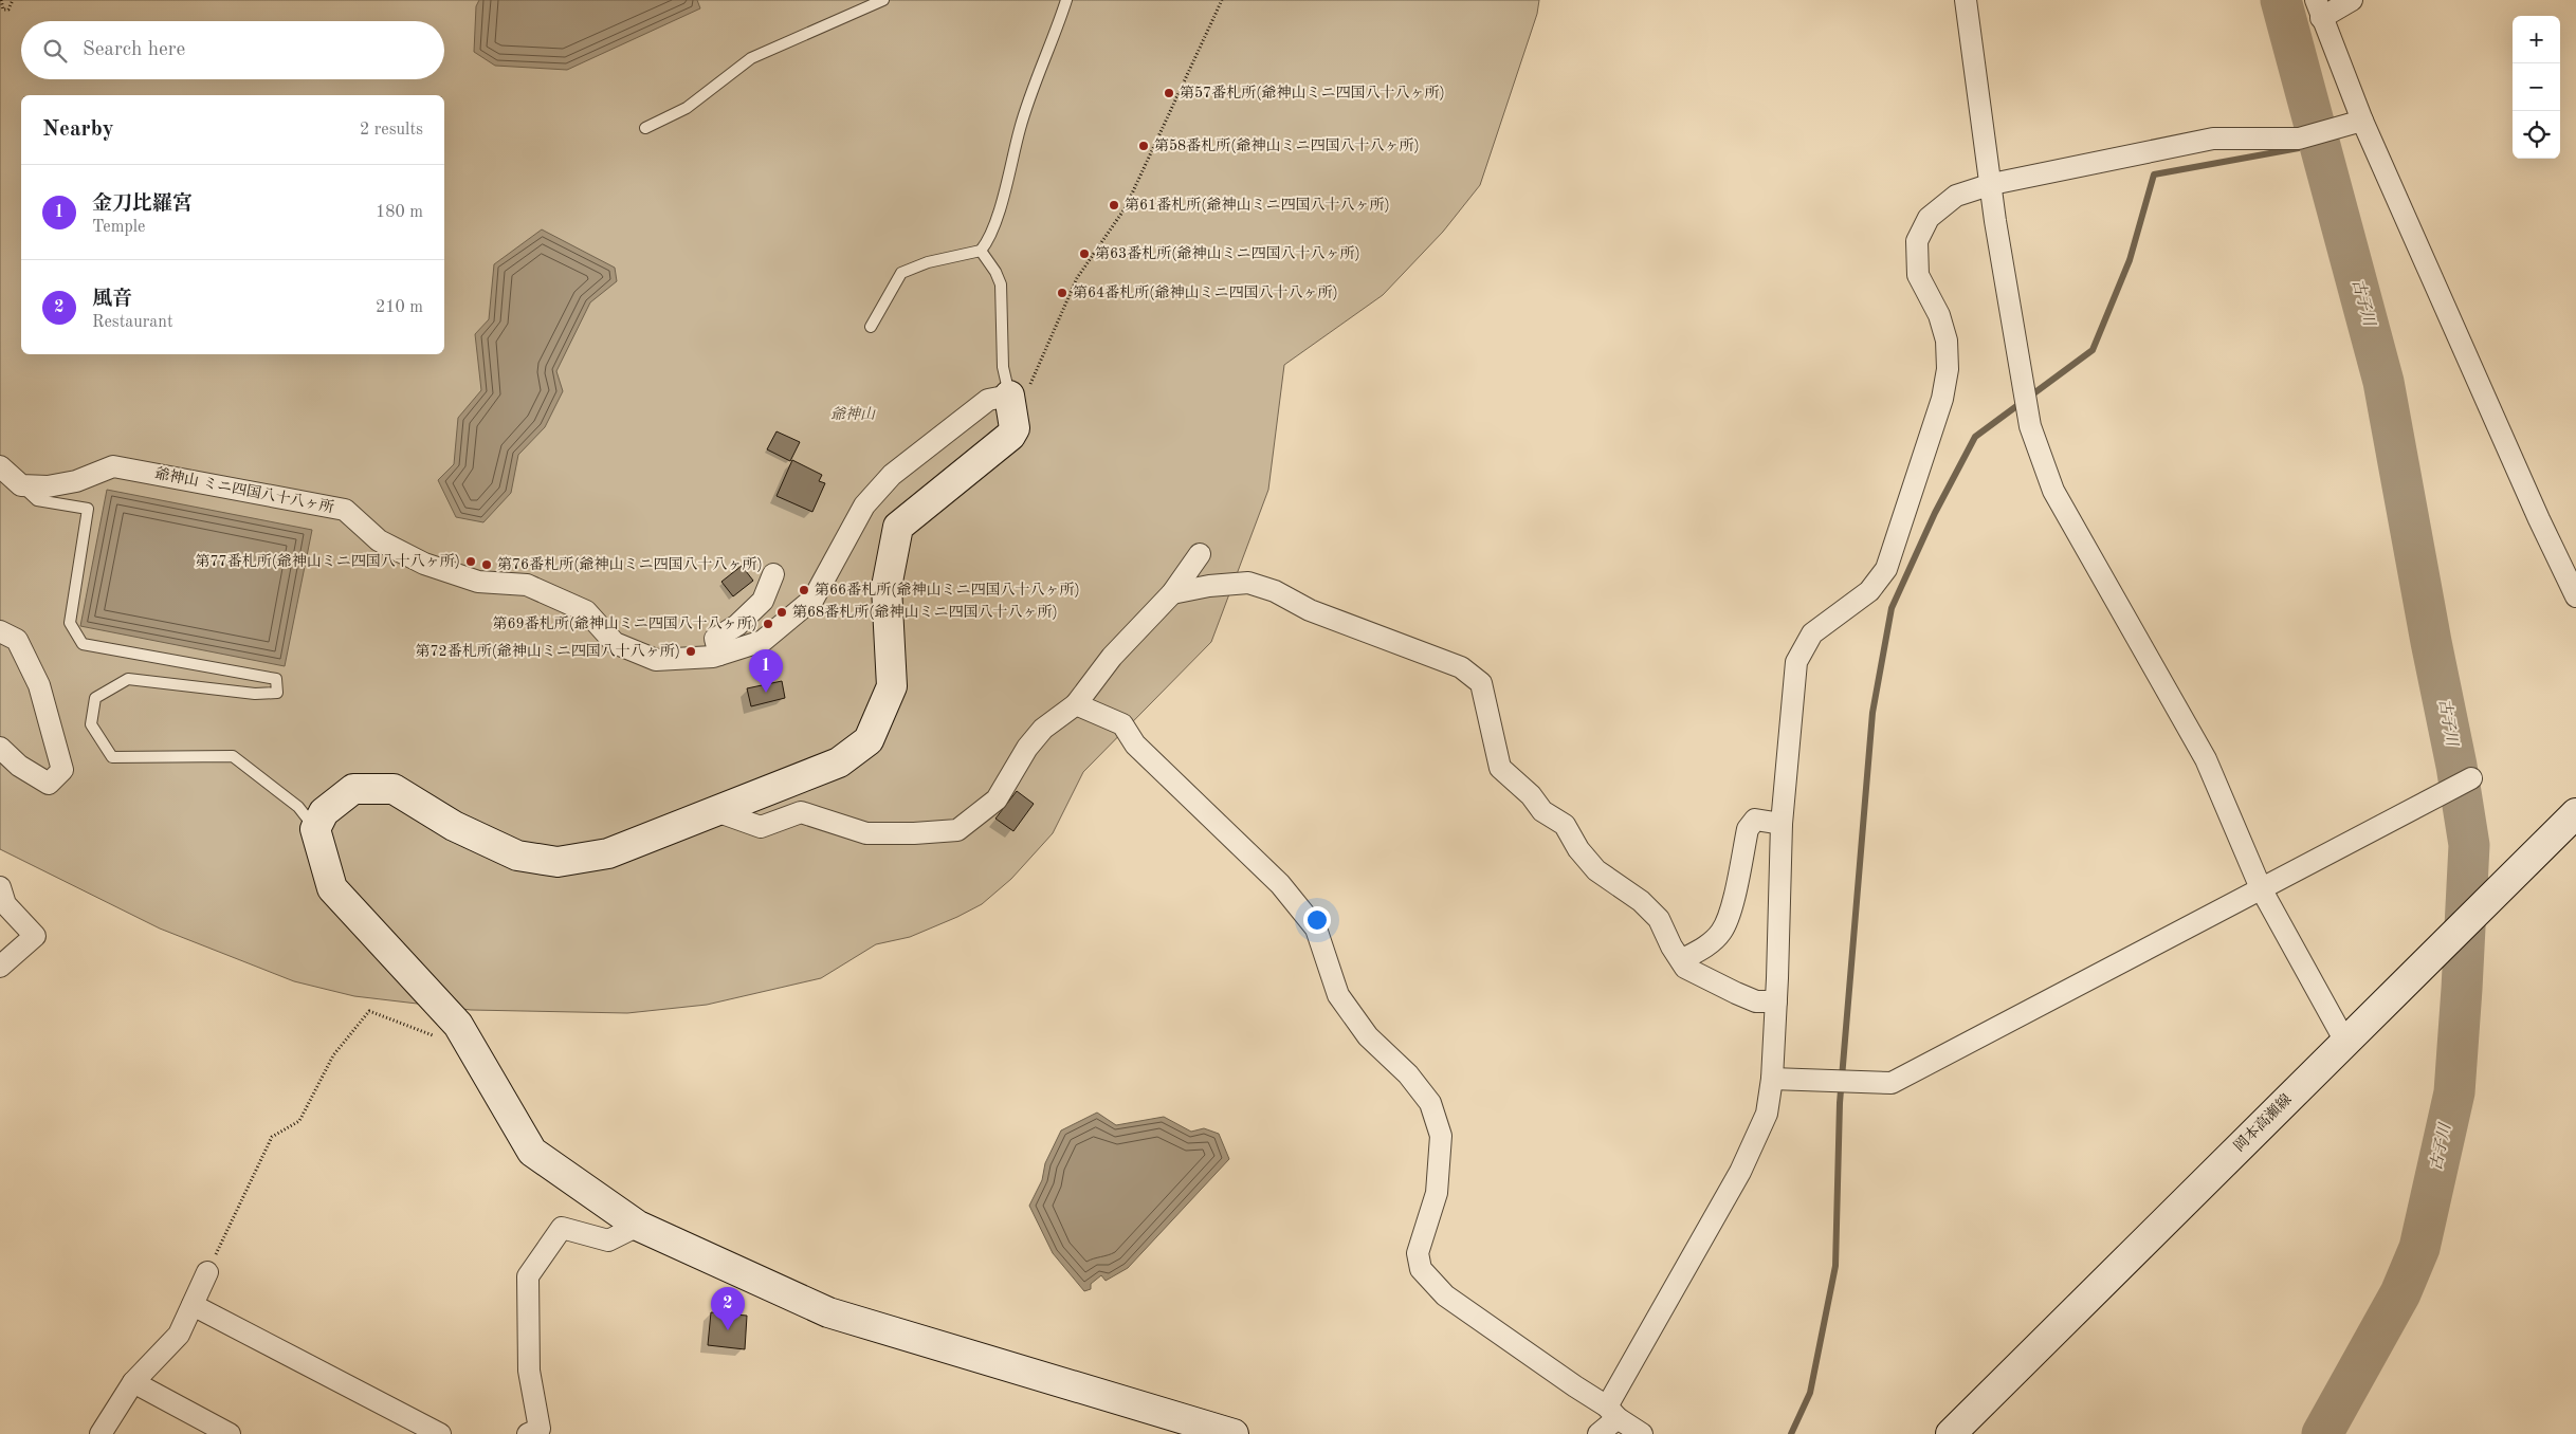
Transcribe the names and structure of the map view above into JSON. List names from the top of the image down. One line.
{"streets":{"street":["爺神山 ミニ四国八十八ヶ所","岡本高瀬線"]},"water":["古子川"],"parks":["爺神山"],"places":["第57番札所(爺神山ミニ四国八十八ヶ所)","第58番札所(爺神山ミニ四国八十八ヶ所)","第61番札所(爺神山ミニ四国八十八ヶ所)","第63番札所(爺神山ミニ四国八十八ヶ所)","第64番札所(爺神山ミニ四国八十八ヶ所)","第77番札所(爺神山ミニ四国八十八ヶ所)","第76番札所(爺神山ミニ四国八十八ヶ所)","第66番札所(爺神山ミニ四国八十八ヶ所)","第68番札所(爺神山ミニ四国八十八ヶ所)","第69番札所(爺神山ミニ四国八十八ヶ所)","第72番札所(爺神山ミニ四国八十八ヶ所)"],"page":{"map_buttons":["+","−"],"search":"Search here","heading":["Nearby","2 results"],"list":[{"mark":"1","name":"金刀比羅宮","note":"Temple","value":"180 m"},{"mark":"2","name":"風音","note":"Restaurant","value":"210 m"}],"pins":["1","2"]}}
